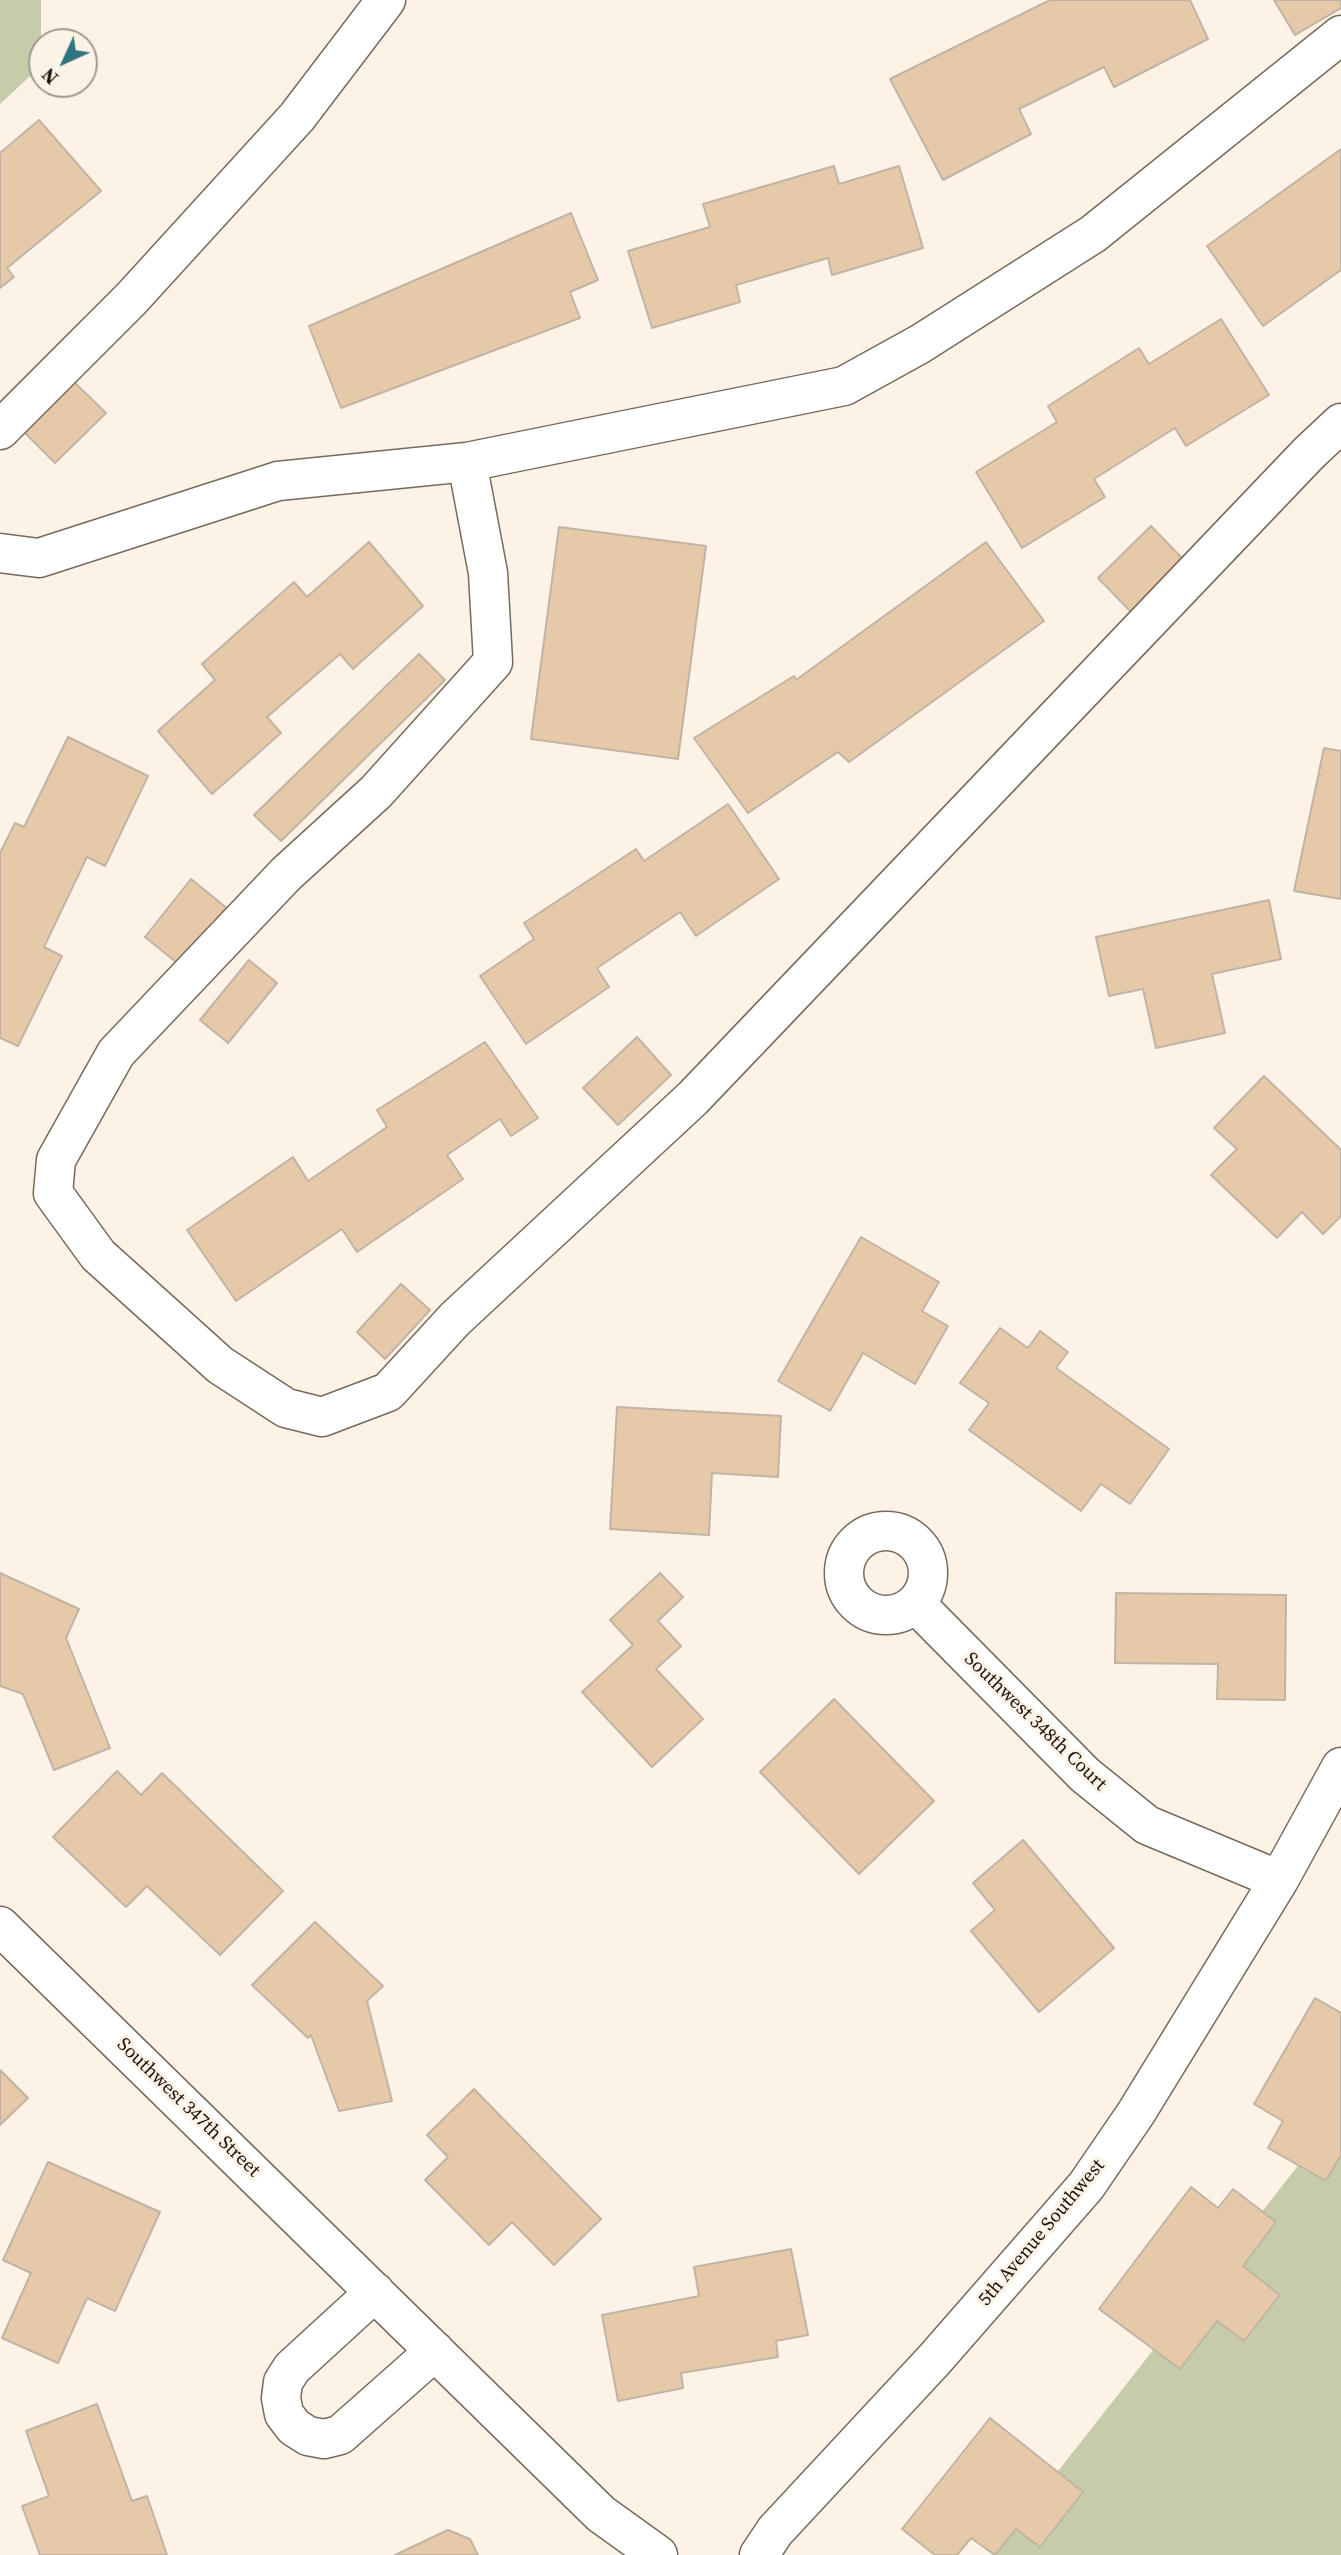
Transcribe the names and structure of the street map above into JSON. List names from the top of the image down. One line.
{"streets":{"street":["Southwest 348th Court","Southwest 347th Street","5th Avenue Southwest"]},"crossings":[["Southwest 348th Court","5th Avenue Southwest"]],"north":"bottom left"}
